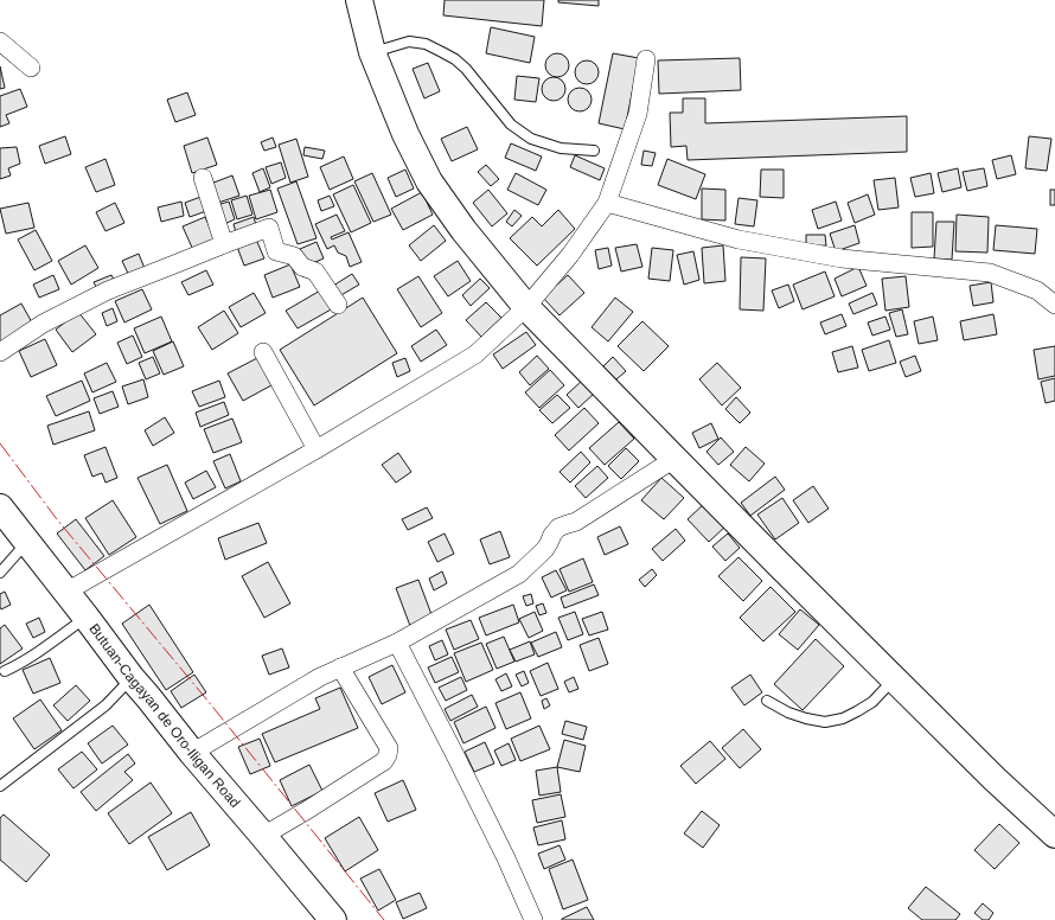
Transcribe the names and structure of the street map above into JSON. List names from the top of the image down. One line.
{"streets":{"main road":["Butuan-Cagayan de Oro-Iligan Road"]}}
